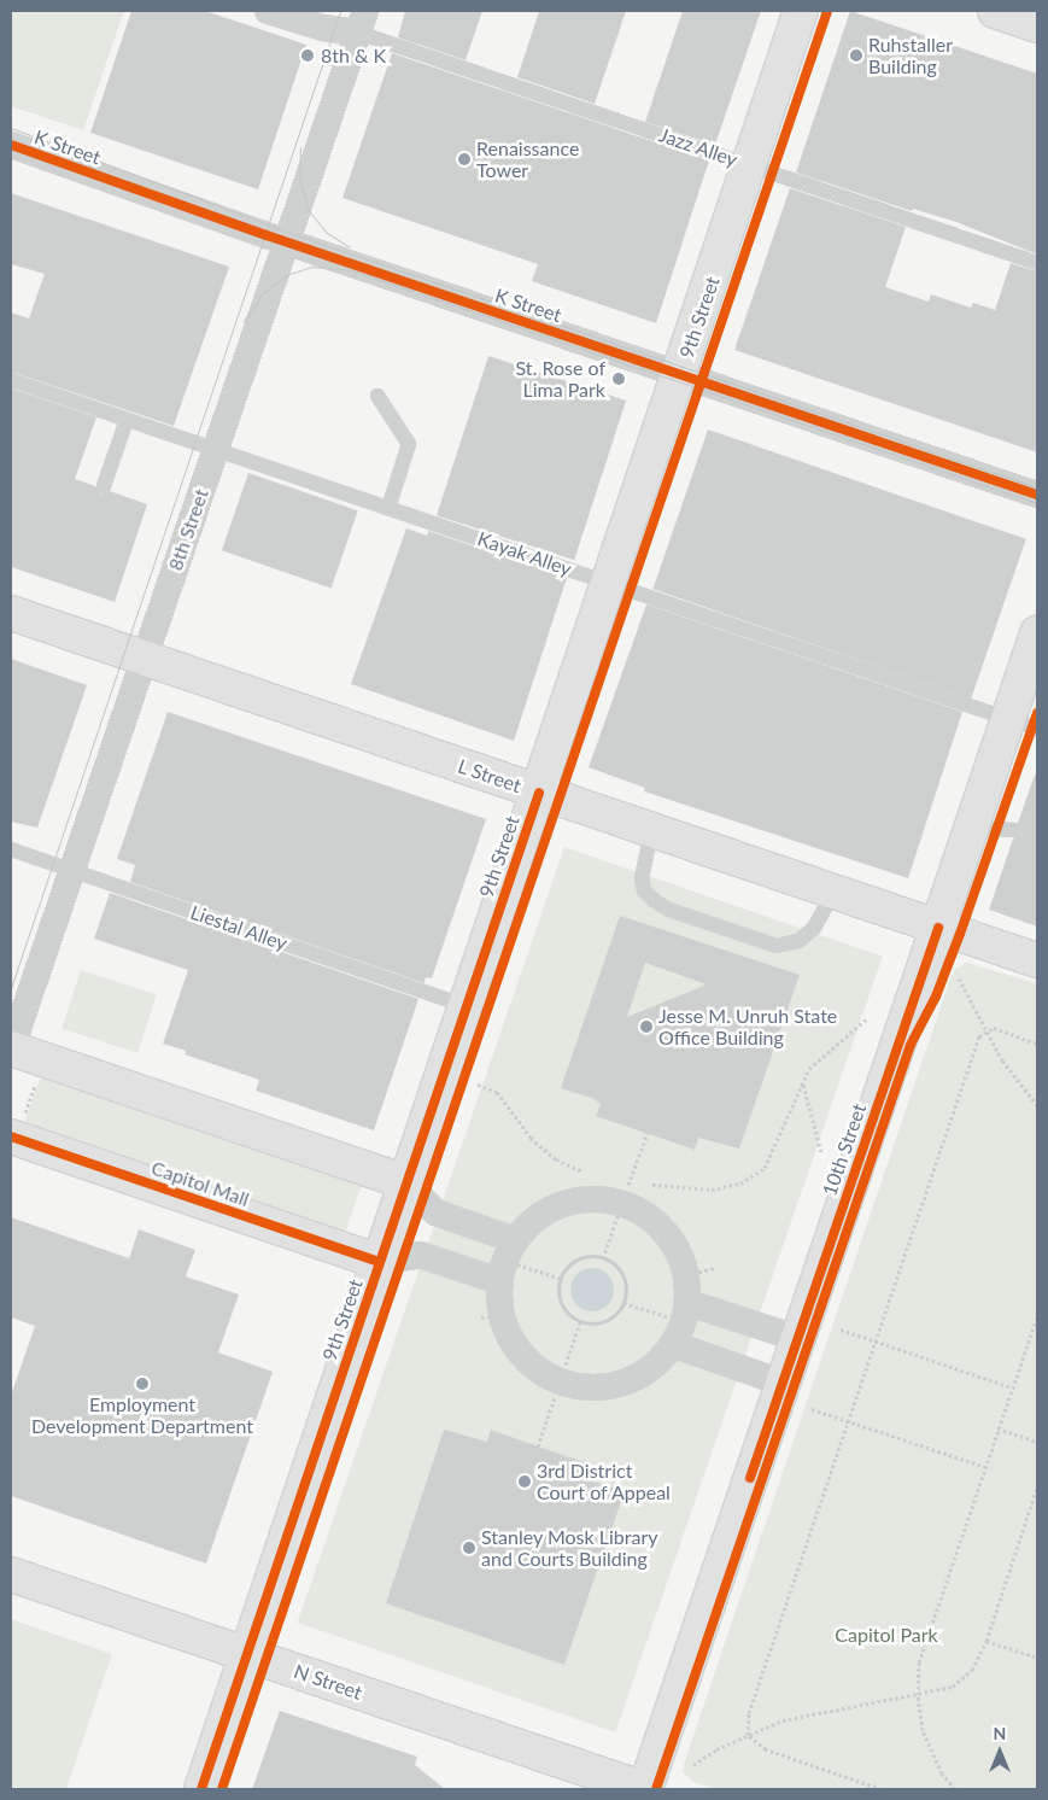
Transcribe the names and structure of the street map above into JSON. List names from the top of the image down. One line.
{"streets":{"main road":["9th Street","L Street","10th Street","Capitol Mall","N Street"],"street":["K Street","8th Street"],"lane":["Jazz Alley","Kayak Alley","Liestal Alley"]},"crossings":[["K Street","9th Street"],["K Street","8th Street"],["Jazz Alley","9th Street"],["Jazz Alley","8th Street"],["9th Street","Kayak Alley"],["9th Street","L Street"],["9th Street","Liestal Alley"],["9th Street","Capitol Mall"],["9th Street","N Street"],["8th Street","Kayak Alley"],["8th Street","L Street"],["8th Street","Liestal Alley"],["Kayak Alley","10th Street"],["L Street","10th Street"],["10th Street","N Street"]],"parks":["Capitol Park"],"places":["8th & K","Ruhstaller Building","Renaissance Tower","St. Rose of Lima Park","Jesse M. Unruh State Office Building","Employment Development Department","3rd District Court of Appeal","Stanley Mosk Library and Courts Building"],"north":"top"}
